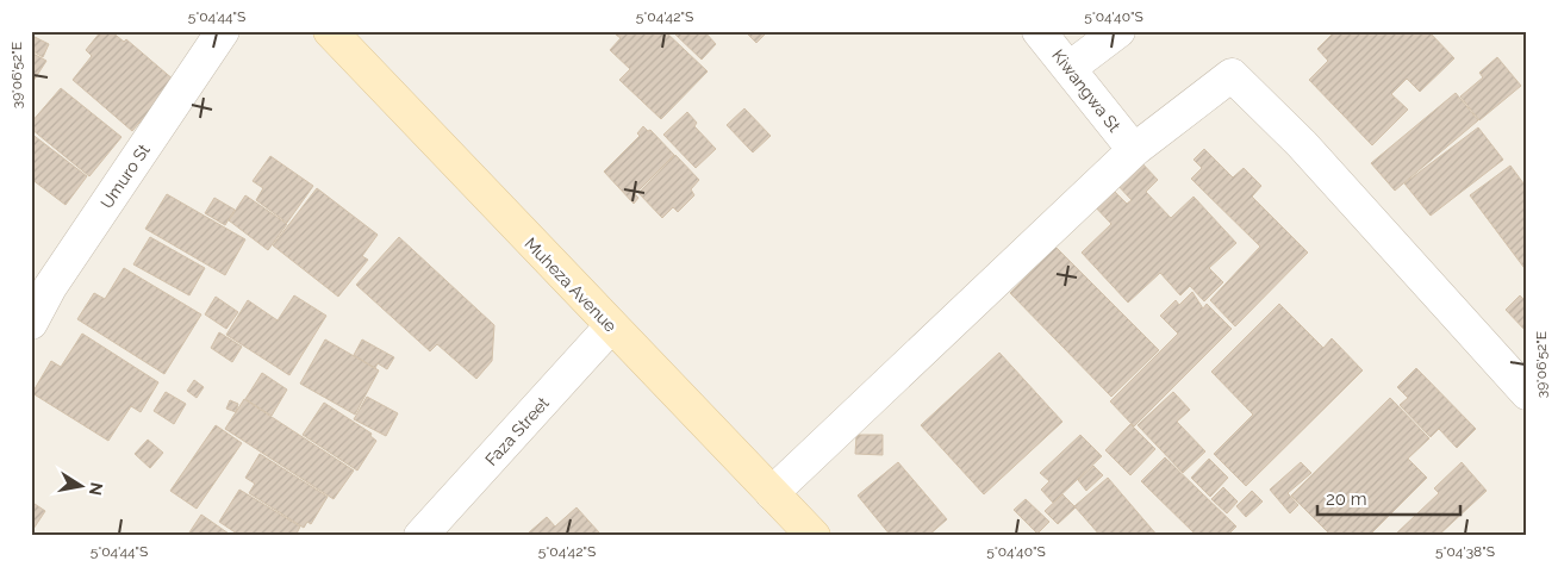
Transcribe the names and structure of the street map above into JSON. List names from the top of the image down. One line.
{"streets":{"street":["Kiwangwa St","Umuro St","Muheza Avenue","Faza Street"]},"crossings":[["Muheza Avenue","Faza Street"]],"scale_bar":"20 m","north":"right","coordinates":["5°04'44\"S","5°04'42\"S","5°04'40\"S","39°06'52\"E","5°04'38\"S"]}
